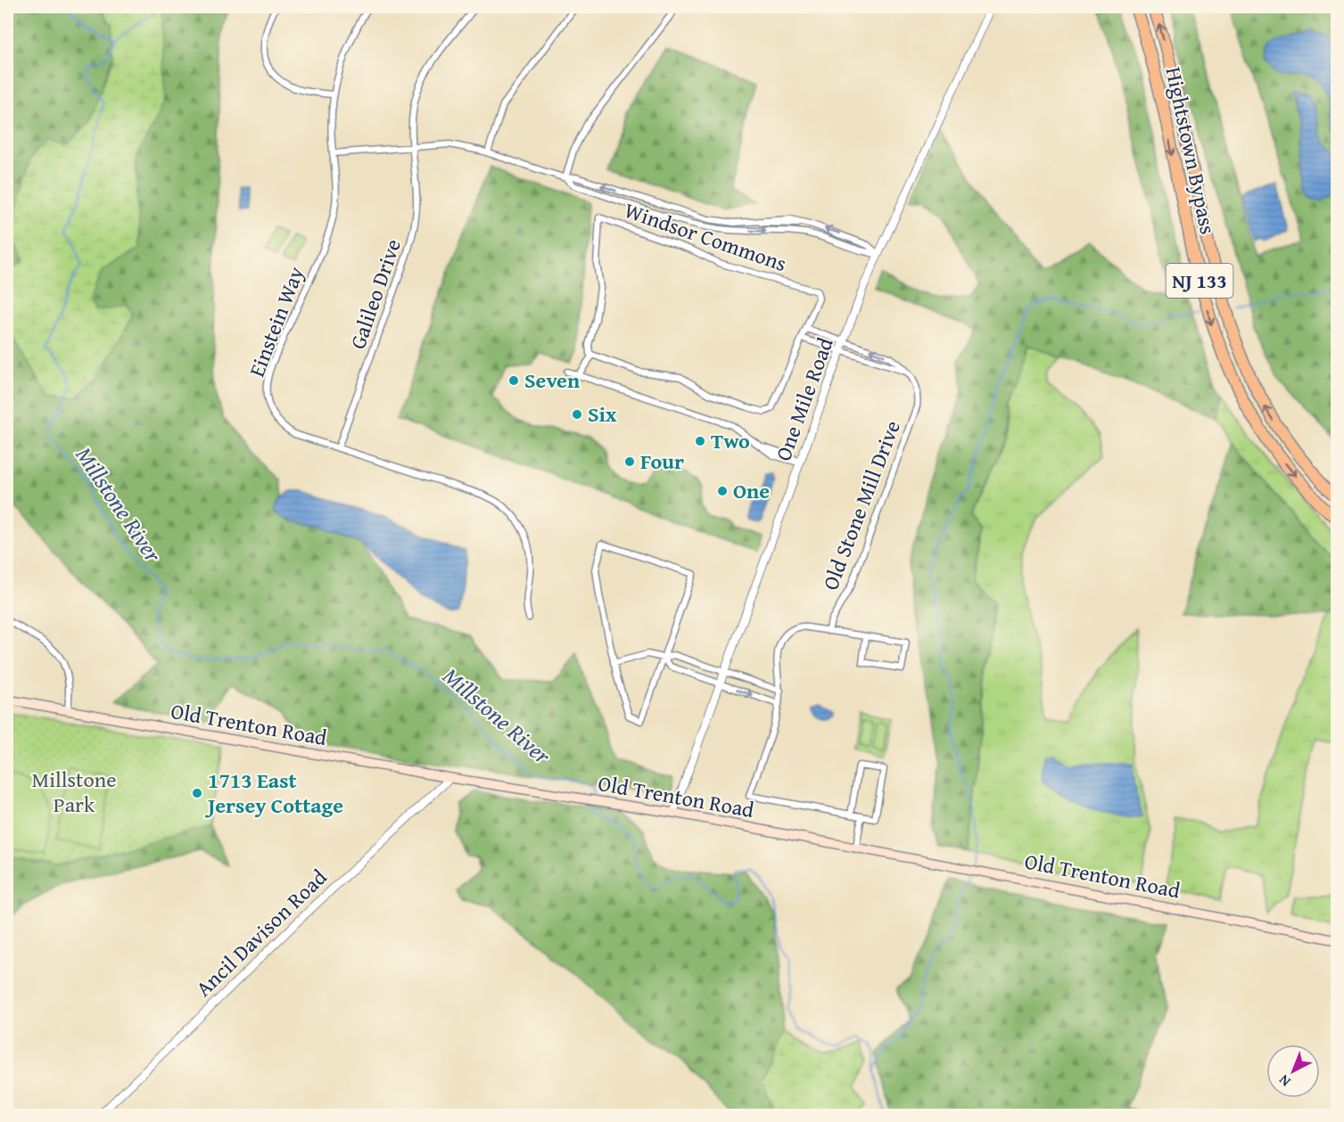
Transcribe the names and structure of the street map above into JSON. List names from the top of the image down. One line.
{"streets":{"highway":["Hightstown Bypass","NJ 133"],"main road":["Old Trenton Road"],"street":["Windsor Commons","Galileo Drive","Einstein Way","One Mile Road","Old Stone Mill Drive","Ancil Davison Road"]},"crossings":[["Galileo Drive","Einstein Way"],["One Mile Road","Old Stone Mill Drive"],["One Mile Road","Old Trenton Road"],["Old Trenton Road","Ancil Davison Road"]],"water":["Millstone River"],"parks":["Millstone Park"],"places":["Seven","Six","Two","Four","One","1713 East Jersey Cottage"],"north":"bottom left"}
